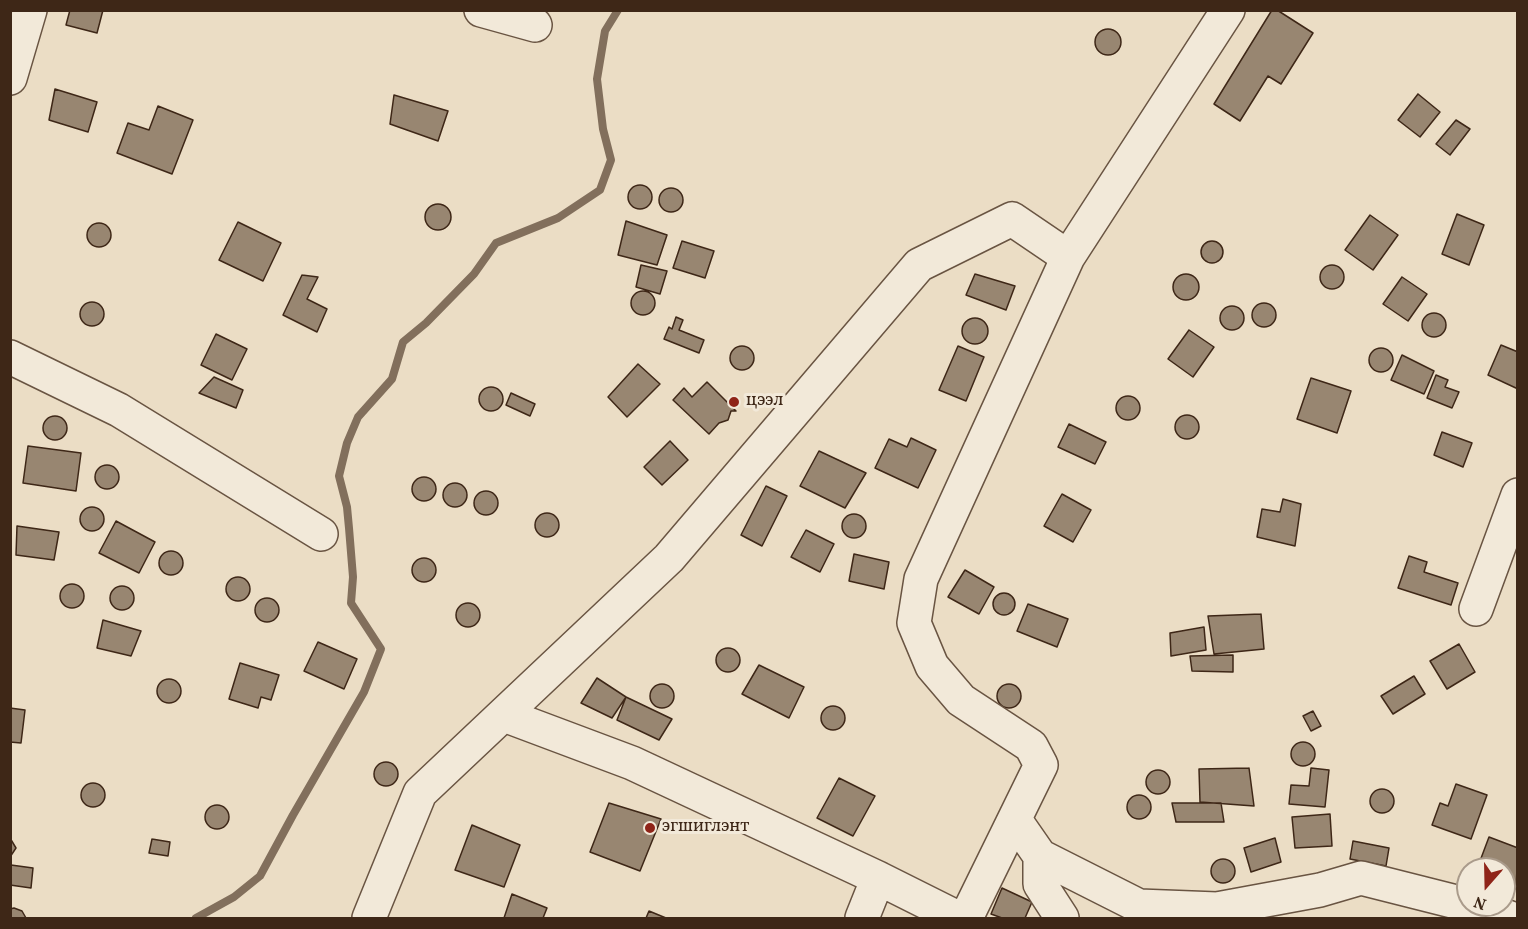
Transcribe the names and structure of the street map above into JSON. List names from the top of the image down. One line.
{"places":["цээл","эгшиглэнт"],"north":"bottom"}
